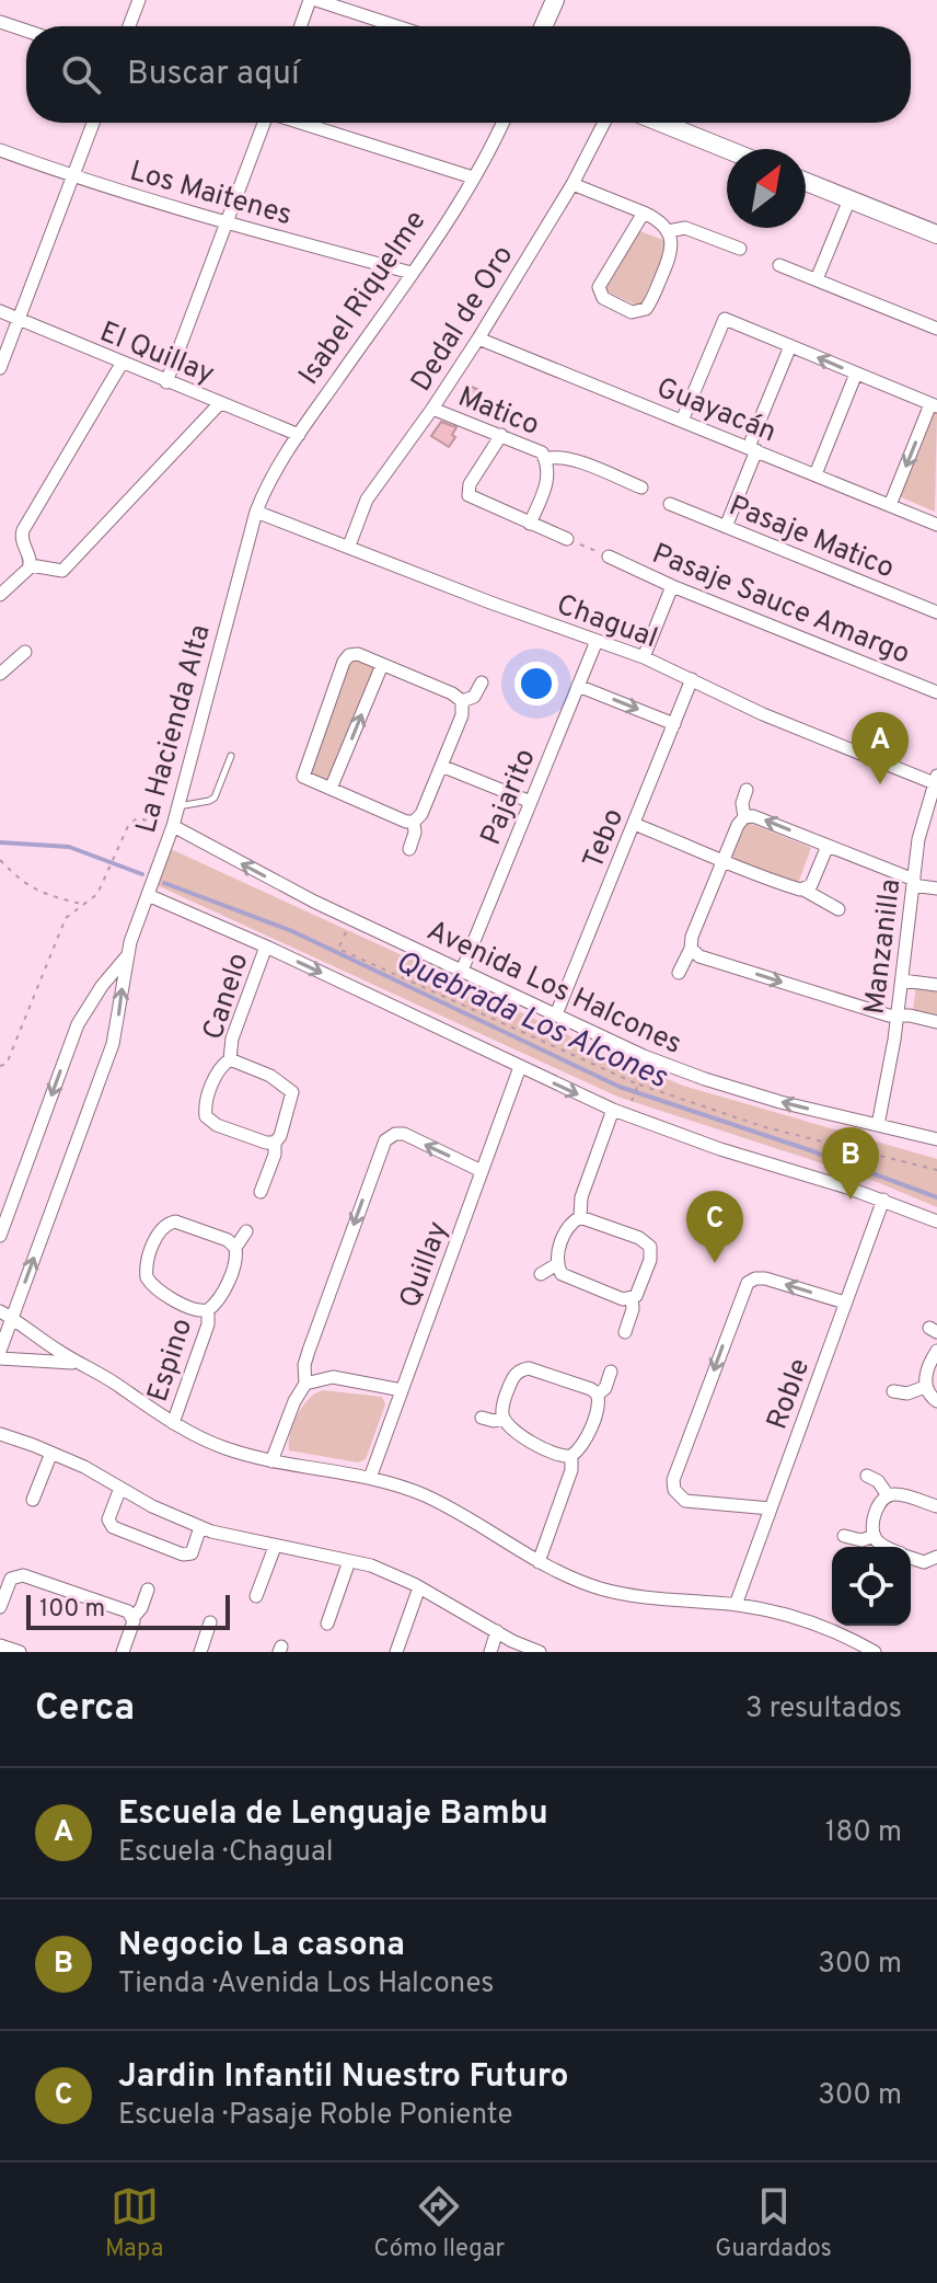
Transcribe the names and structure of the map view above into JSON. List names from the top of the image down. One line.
{"streets":{"street":["Los Maitenes","Isabel Riquelme","Dedal de Oro","El Quillay","Guayacán","Matico","Pasaje Matico","Pasaje Sauce Amargo","Chagual","La Hacienda Alta","Pajarito","Tebo","Manzanilla","Avenida Los Halcones","Canelo","Quillay","Espino","Roble"]},"crossings":[["Los Maitenes","Isabel Riquelme"],["Isabel Riquelme","El Quillay"],["Isabel Riquelme","Chagual"],["Isabel Riquelme","La Hacienda Alta"],["Dedal de Oro","Guayacán"],["Dedal de Oro","Matico"],["Dedal de Oro","Chagual"],["Chagual","La Hacienda Alta"],["Chagual","Pajarito"],["Chagual","Tebo"],["Chagual","Manzanilla"],["La Hacienda Alta","Avenida Los Halcones"],["Pajarito","Avenida Los Halcones"],["Tebo","Avenida Los Halcones"],["Manzanilla","Avenida Los Halcones"]],"water":["Quebrada Los Alcones"],"scale_bar":"100 m","north":"top right","page":{"search":"Buscar aquí","pins":["A","B","C"],"scale":"100 m","heading":["Cerca","3 resultados"],"list":[{"mark":"A","name":"Escuela de Lenguaje Bambu","note":"Escuela · Chagual","value":"180 m"},{"mark":"B","name":"Negocio La casona","note":"Tienda · Avenida Los Halcones","value":"300 m"},{"mark":"C","name":"Jardin Infantil Nuestro Futuro","note":"Escuela · Pasaje Roble Poniente","value":"300 m"}],"nav":["Mapa","Cómo llegar","Guardados"]}}
